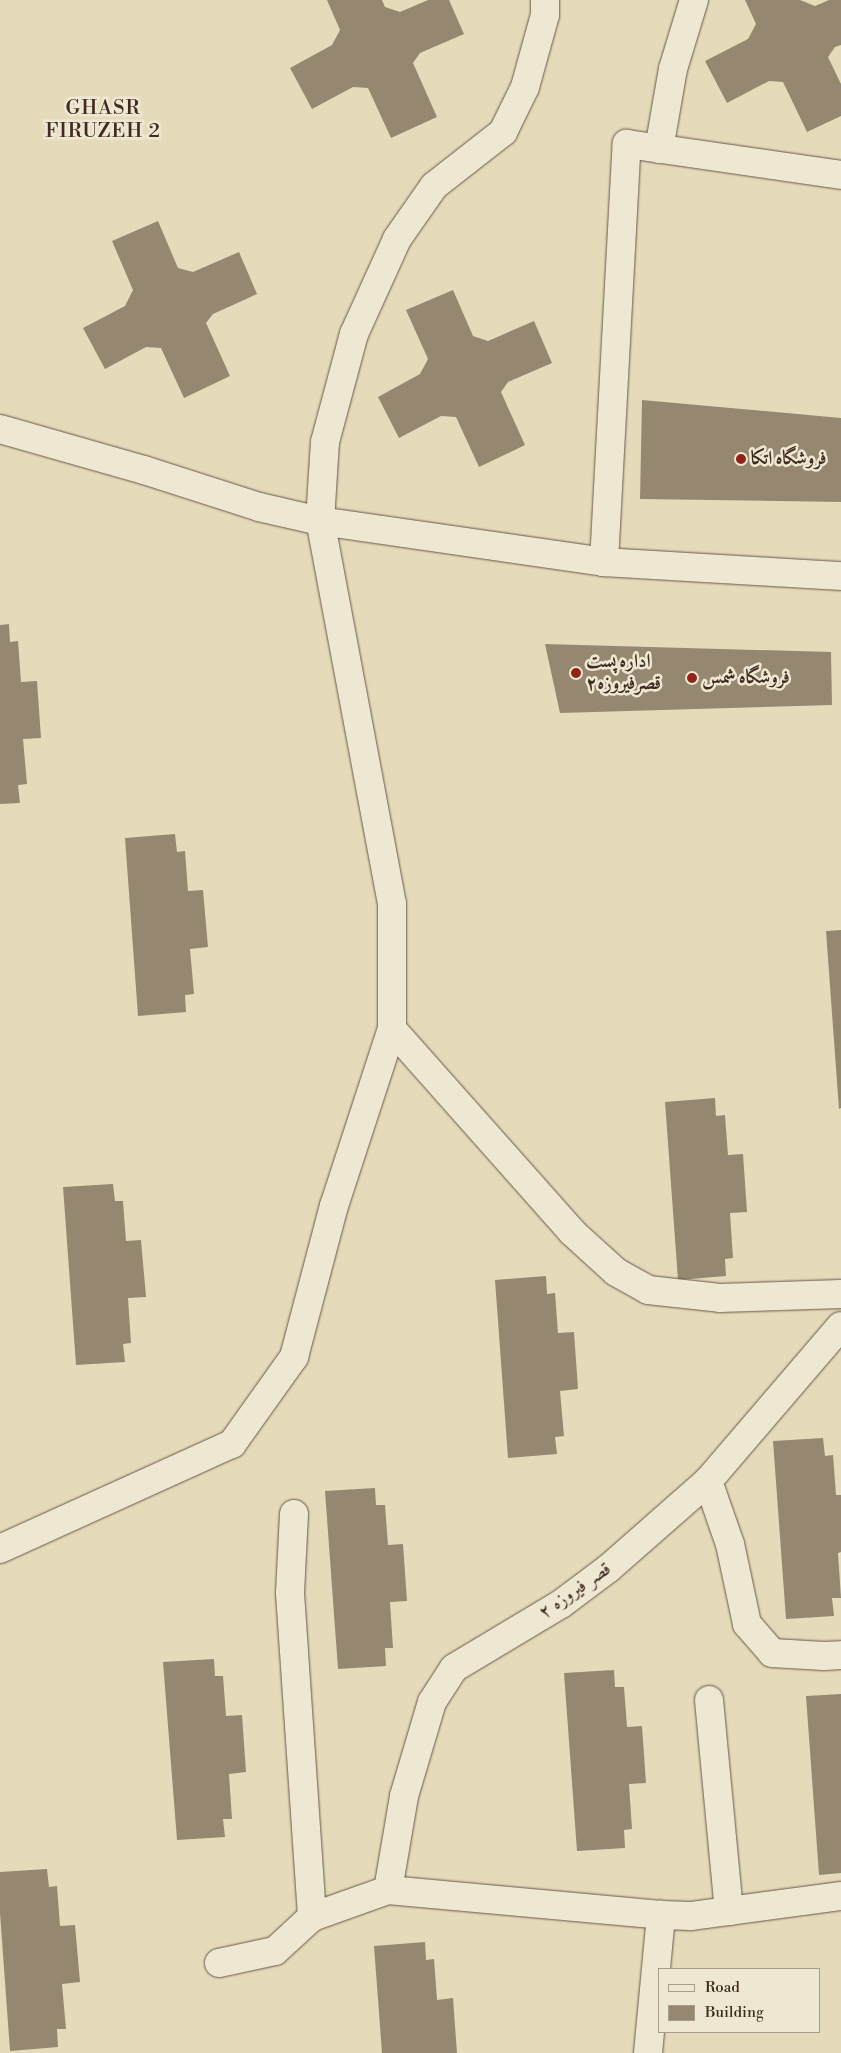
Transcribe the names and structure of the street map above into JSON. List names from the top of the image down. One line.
{"streets":{"street":["قصر فیروزه ۲"]},"districts":["GHASR FIRUZEH 2"],"places":["فروشگاه اتکا","اداره پست قصرفیروزه۲","فروشگاه شمس"],"legend":["Road","Building"]}
